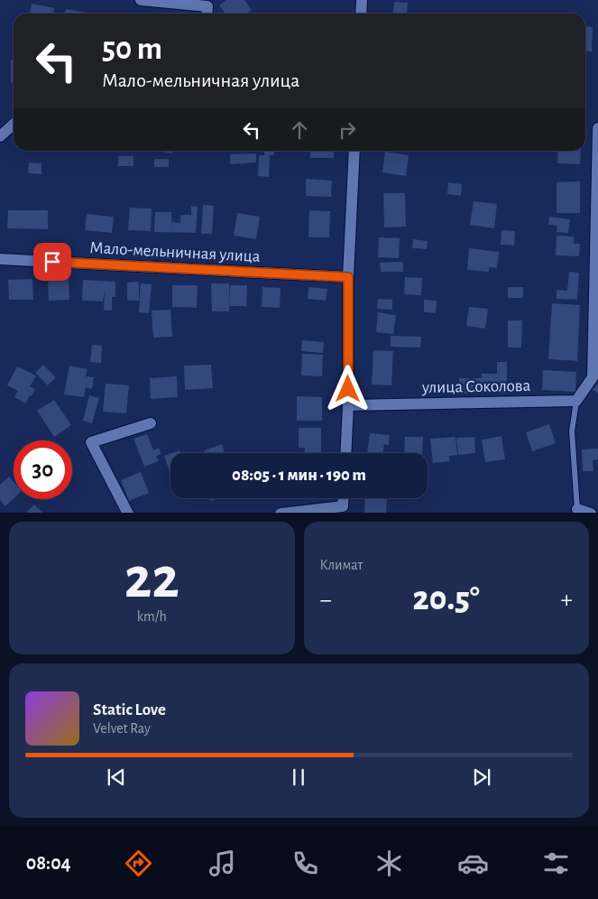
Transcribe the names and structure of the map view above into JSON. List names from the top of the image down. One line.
{"streets":{"street":["Мало-мельничная улица","улица Соколова"]},"page":{"turn":["50 m","Мало-мельничная улица"],"limit":"30","trip":"08:05 · 1 мин · 190 m","tile":[["22","km/h"],"Климат"],"heat":["−","20.5°","+"],"song":["Static Love","Velvet Ray"],"tabs":"08:04"}}
